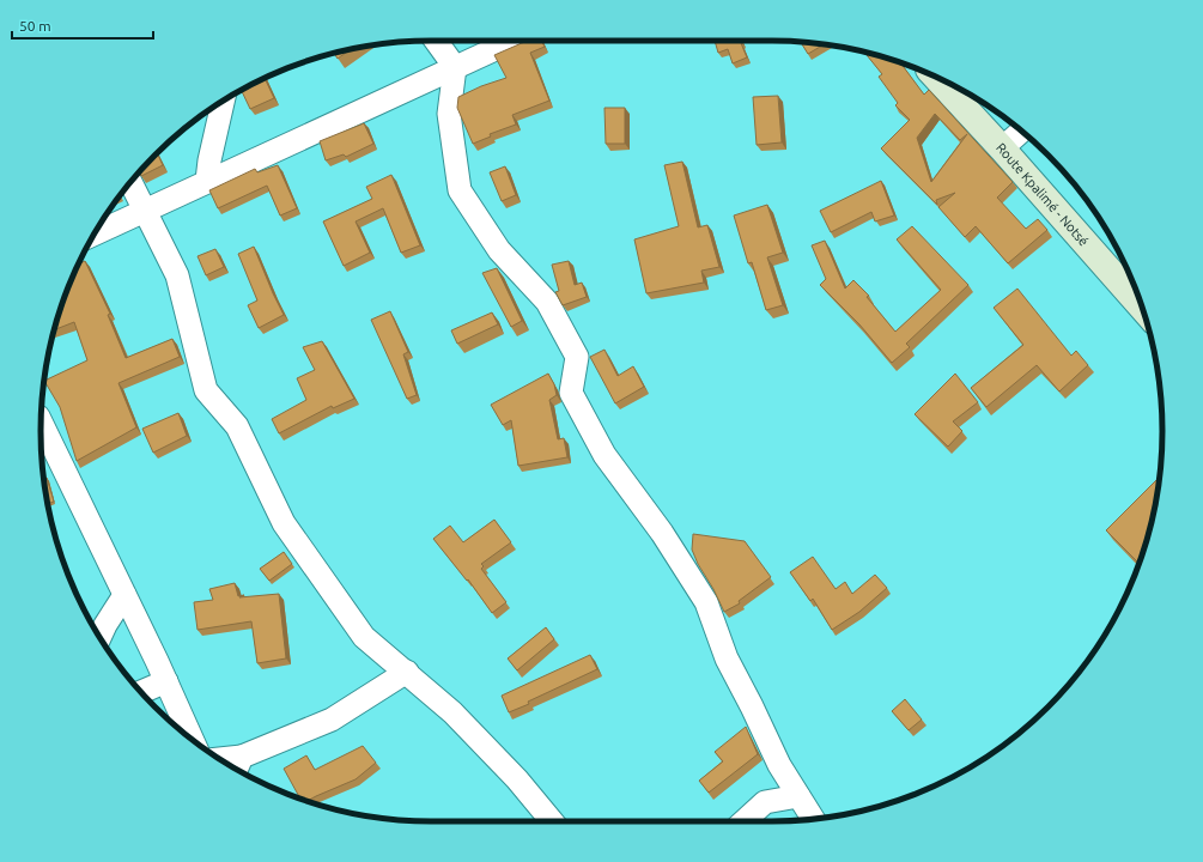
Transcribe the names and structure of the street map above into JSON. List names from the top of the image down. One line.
{"streets":{"main road":["Route Kpalimé - Notsé"]},"scale_bar":"50 m"}
